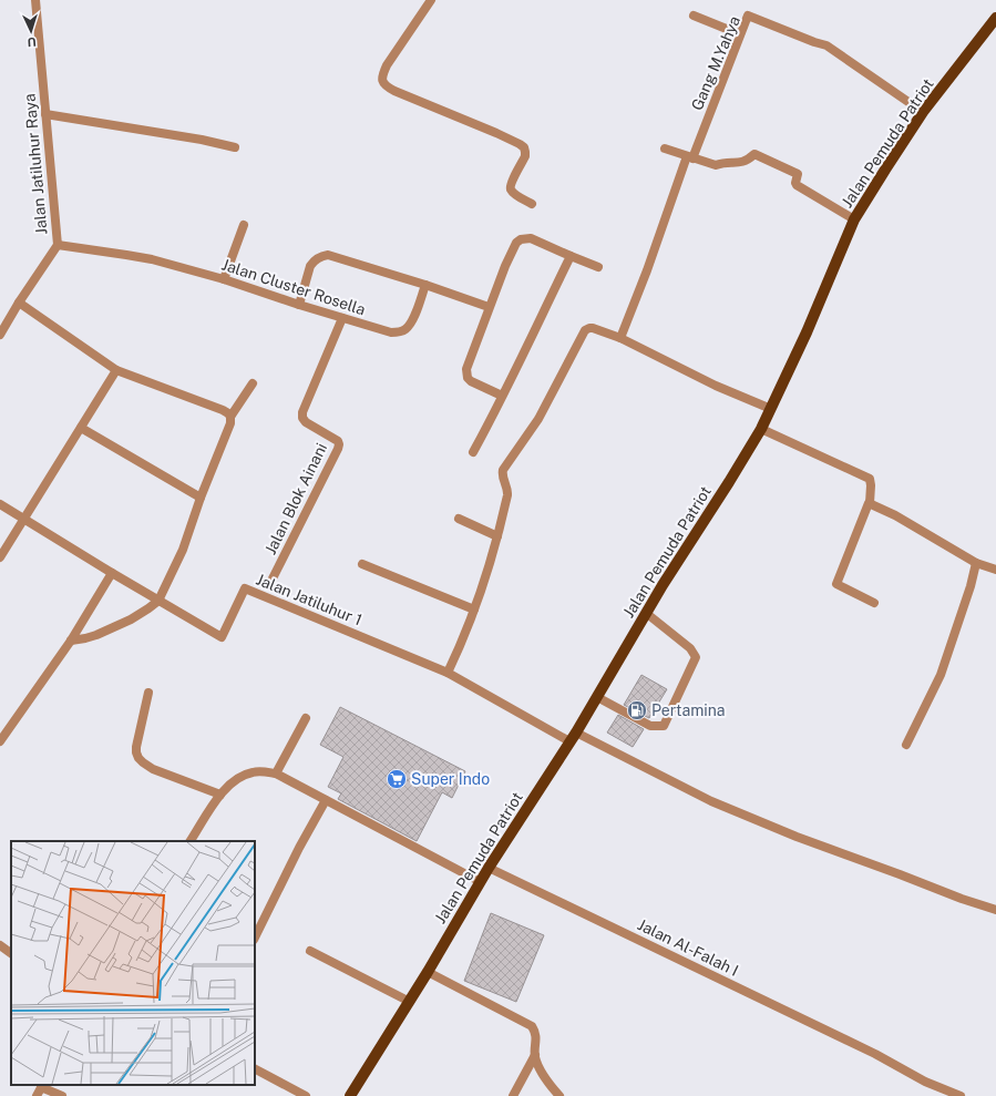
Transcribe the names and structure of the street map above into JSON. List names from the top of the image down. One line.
{"streets":{"main road":["Jalan Pemuda Patriot"],"street":["Gang M.Yahya","Jalan Jatiluhur Raya","Jalan Cluster Rosella","Jalan Blok Ainani","Jalan Jatiluhur 1","Jalan Al-Falah I"]},"crossings":[["Gang M.Yahya","Jalan Pemuda Patriot"],["Jalan Pemuda Patriot","Jalan Jatiluhur 1"],["Jalan Pemuda Patriot","Jalan Al-Falah I"],["Jalan Jatiluhur Raya","Jalan Cluster Rosella"],["Jalan Cluster Rosella","Jalan Blok Ainani"]],"places":{"fuel station":["Pertamina"],"supermarket":["Super Indo"]},"north":"bottom"}
